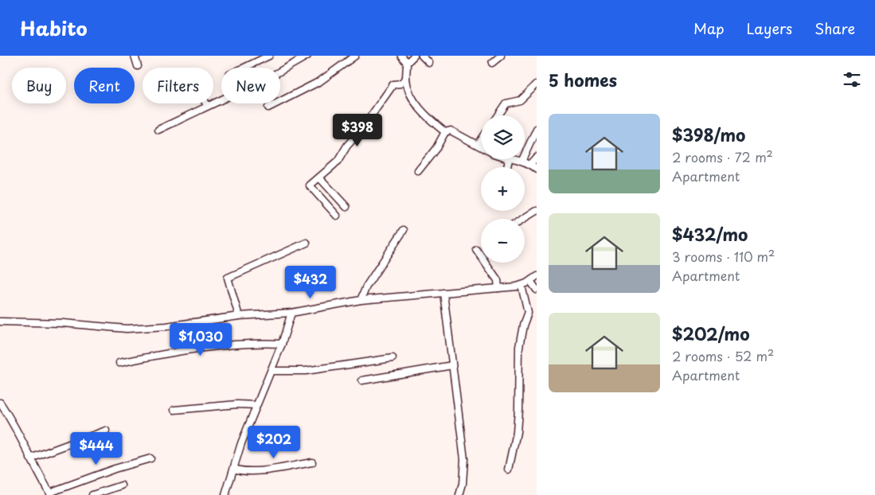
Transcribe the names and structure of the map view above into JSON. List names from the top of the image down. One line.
{"page":{"header":"Habito","nav":["Map","Layers","Share"],"heading":"5 homes","chip":["Buy","Rent","Filters","New"],"list":[{"name":"$398/mo","note":"2 rooms · 72 m² · Apartment"},{"name":"$432/mo","note":"3 rooms · 110 m² · Apartment"},{"name":"$202/mo","note":"2 rooms · 52 m² · Apartment"}],"price":["$398","$432","$1,030","$202","$444"],"map_buttons":["+","−"]}}
